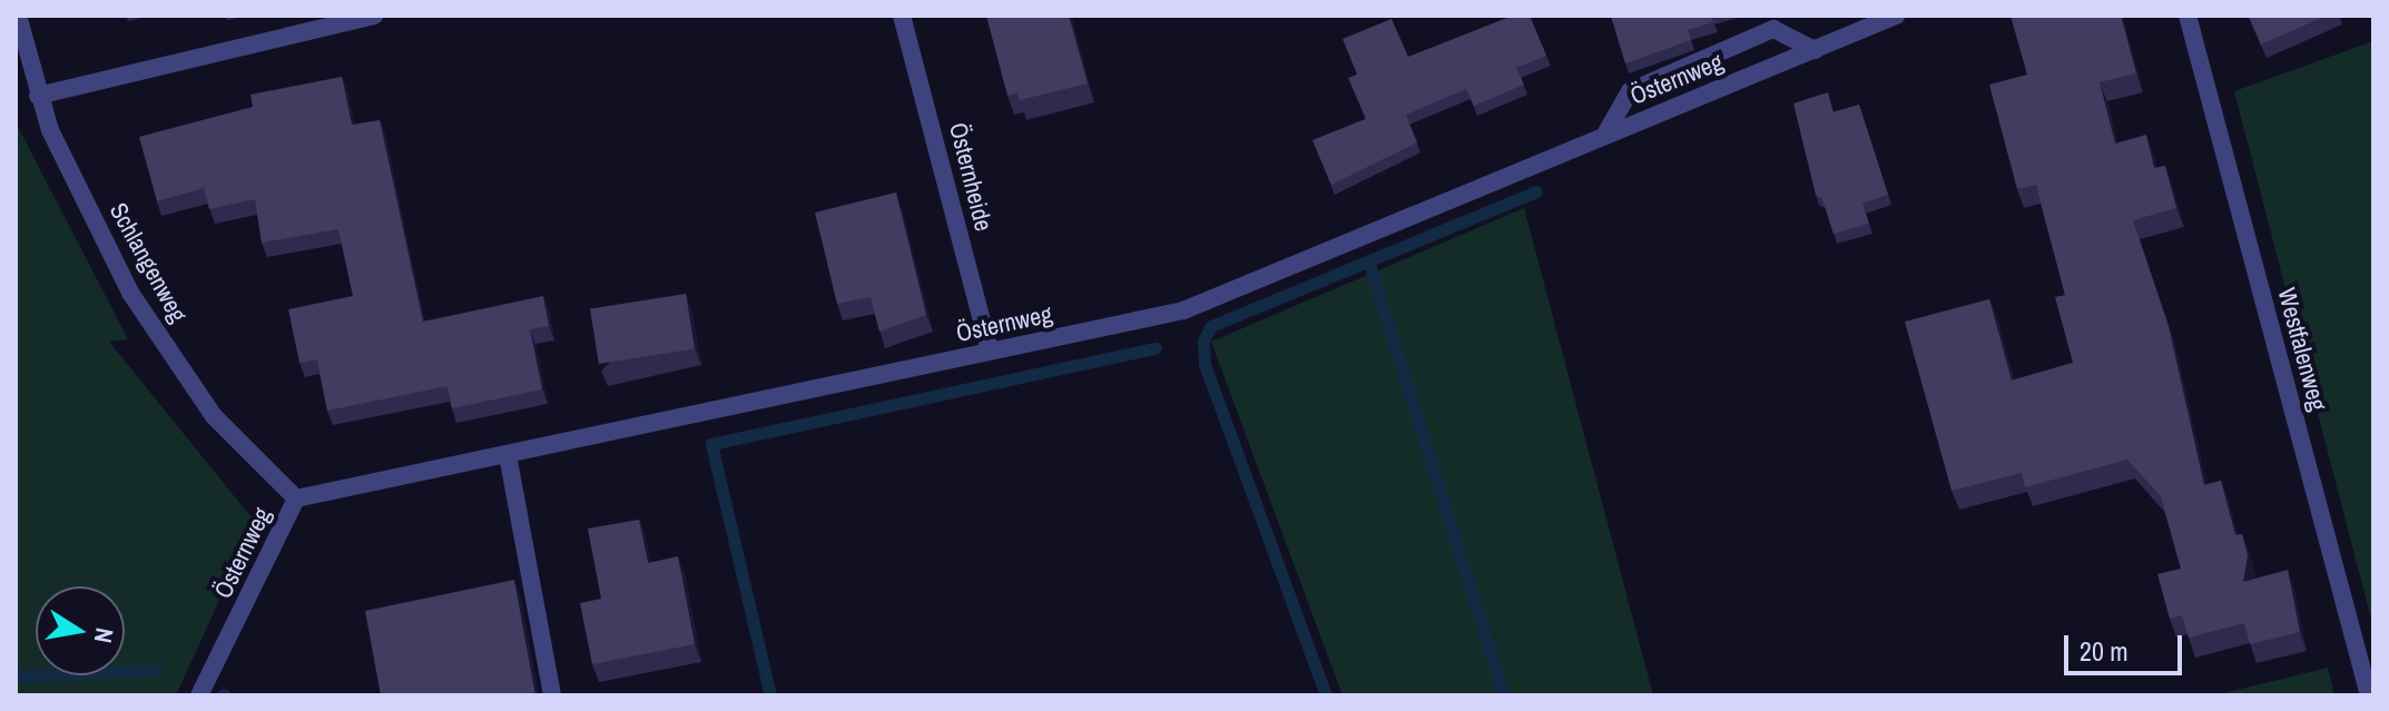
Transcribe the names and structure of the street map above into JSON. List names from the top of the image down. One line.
{"streets":{"street":["Östernweg","Östernheide","Schlangenweg","Westfalenweg"]},"crossings":[["Östernweg","Östernheide"],["Östernweg","Schlangenweg"]],"scale_bar":"20 m","north":"right"}
